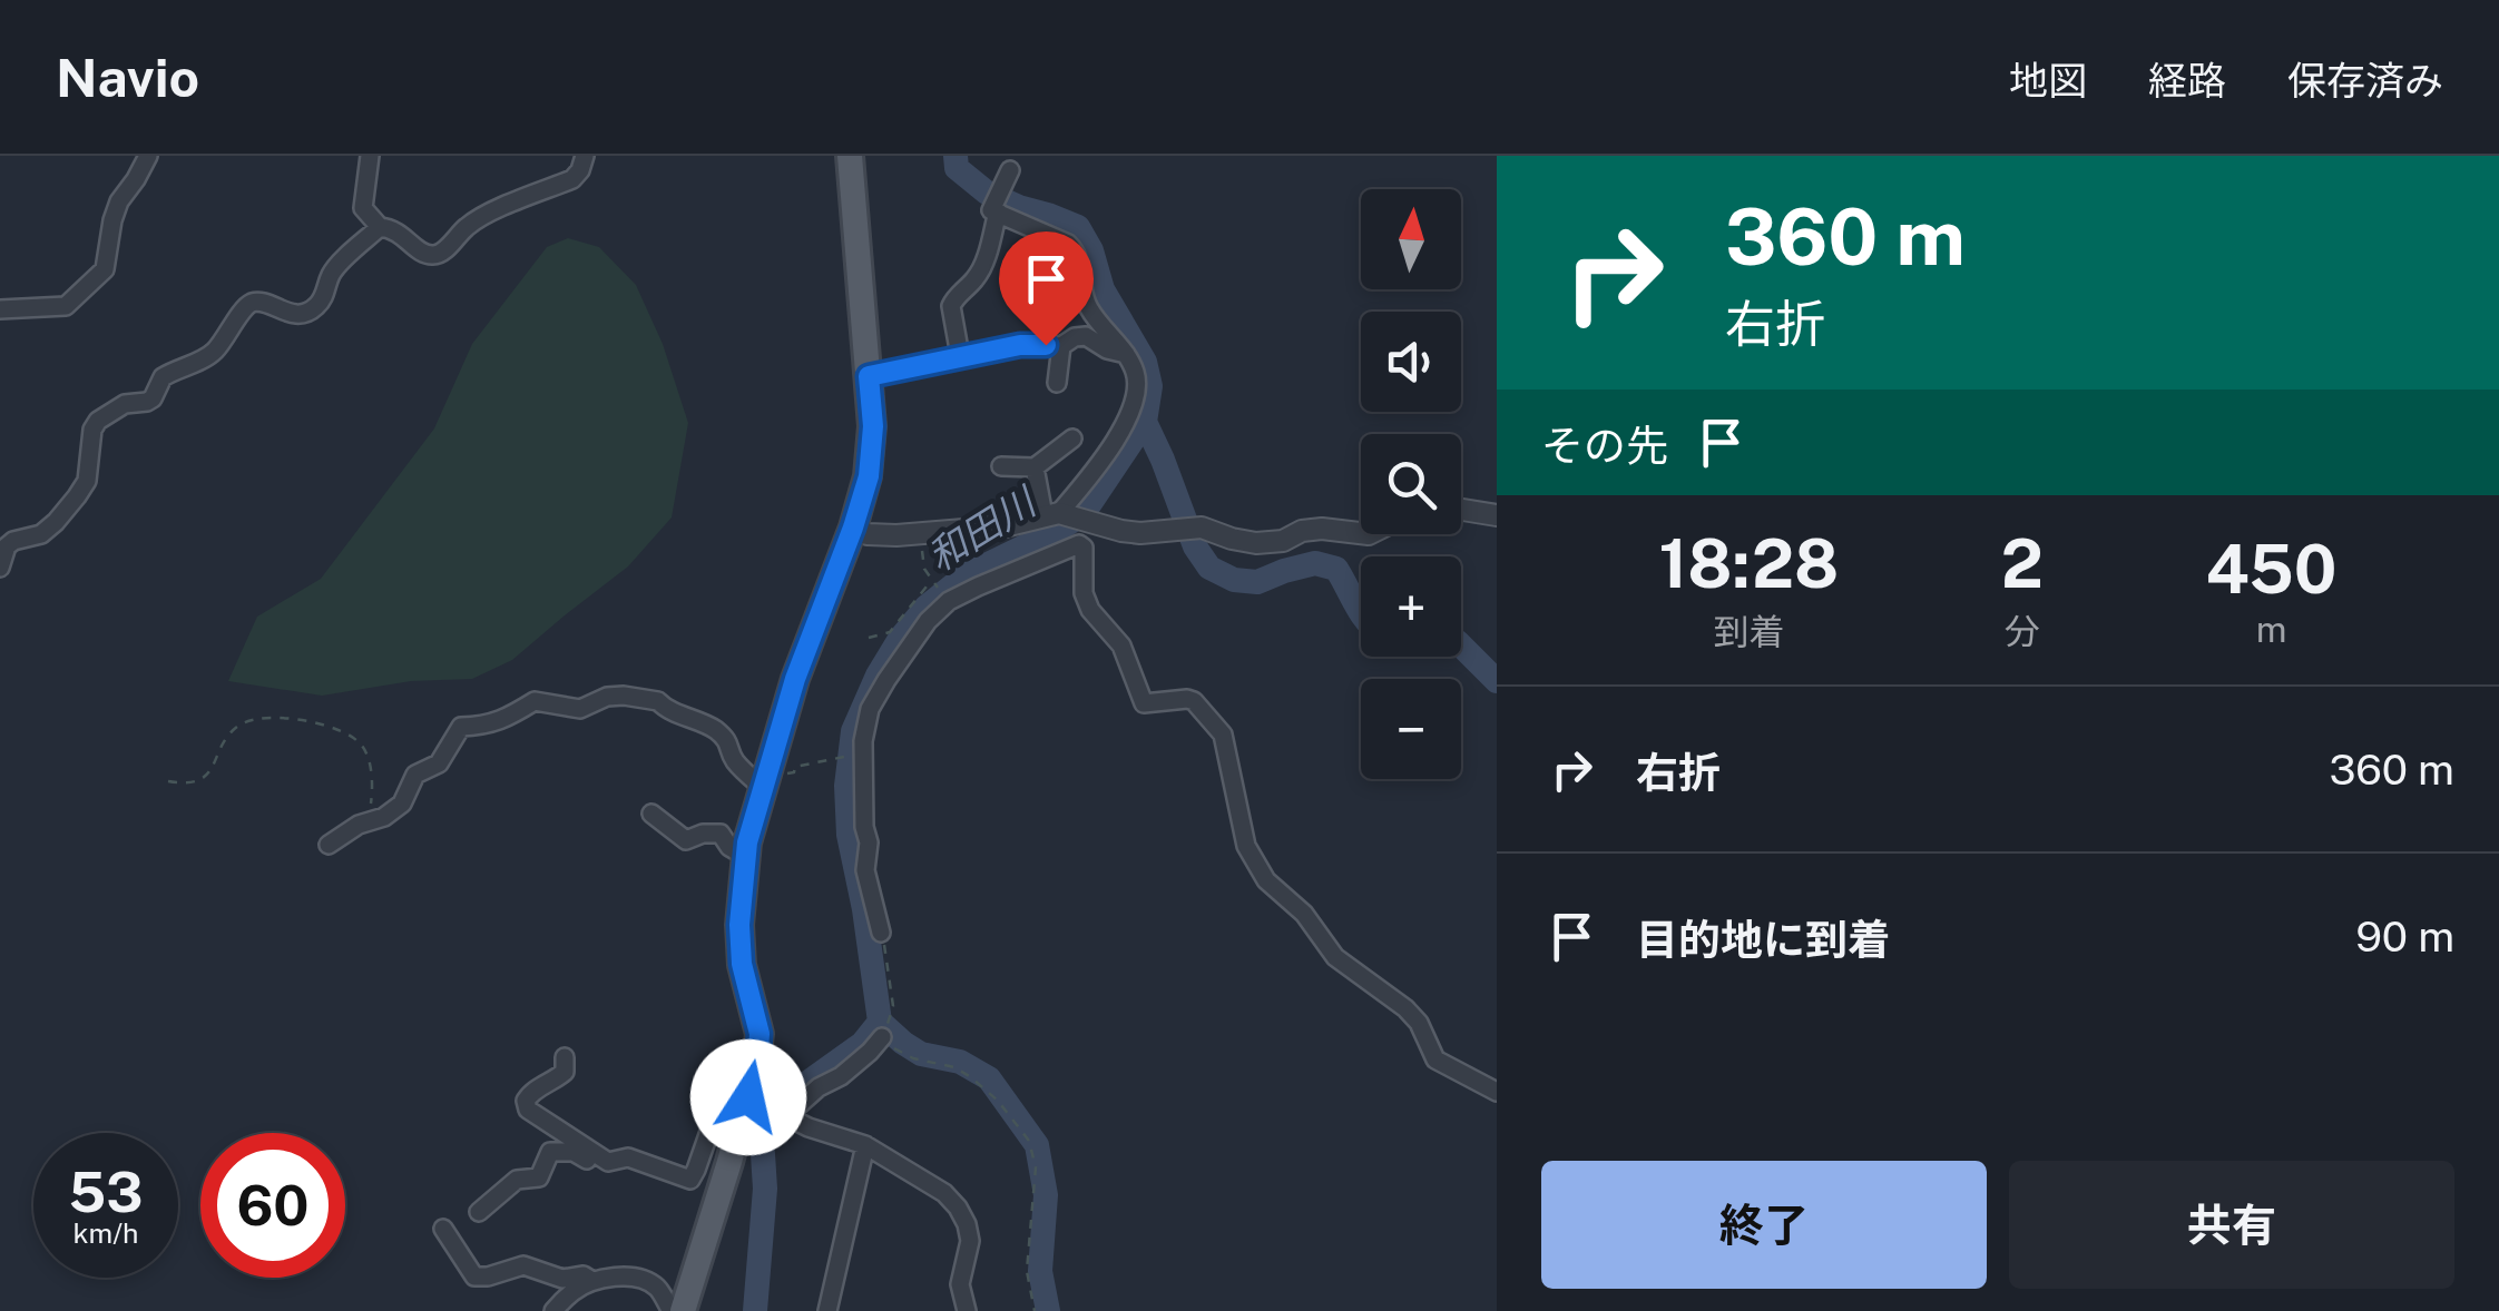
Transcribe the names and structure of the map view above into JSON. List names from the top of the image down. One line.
{"water":["和田川"],"north":"top","page":{"header":"Navio","nav":["地図","経路","保存済み"],"turn":["360 m","右折"],"map_buttons":["+","−"],"then":"その先","eta":["18:28","到着","2","分","450","m"],"list":[{"name":"右折","value":"360 m"},{"name":"目的地に到着","value":"90 m"}],"speed":"53 km/h","limit":"60","buttons":["終了","共有"]}}
